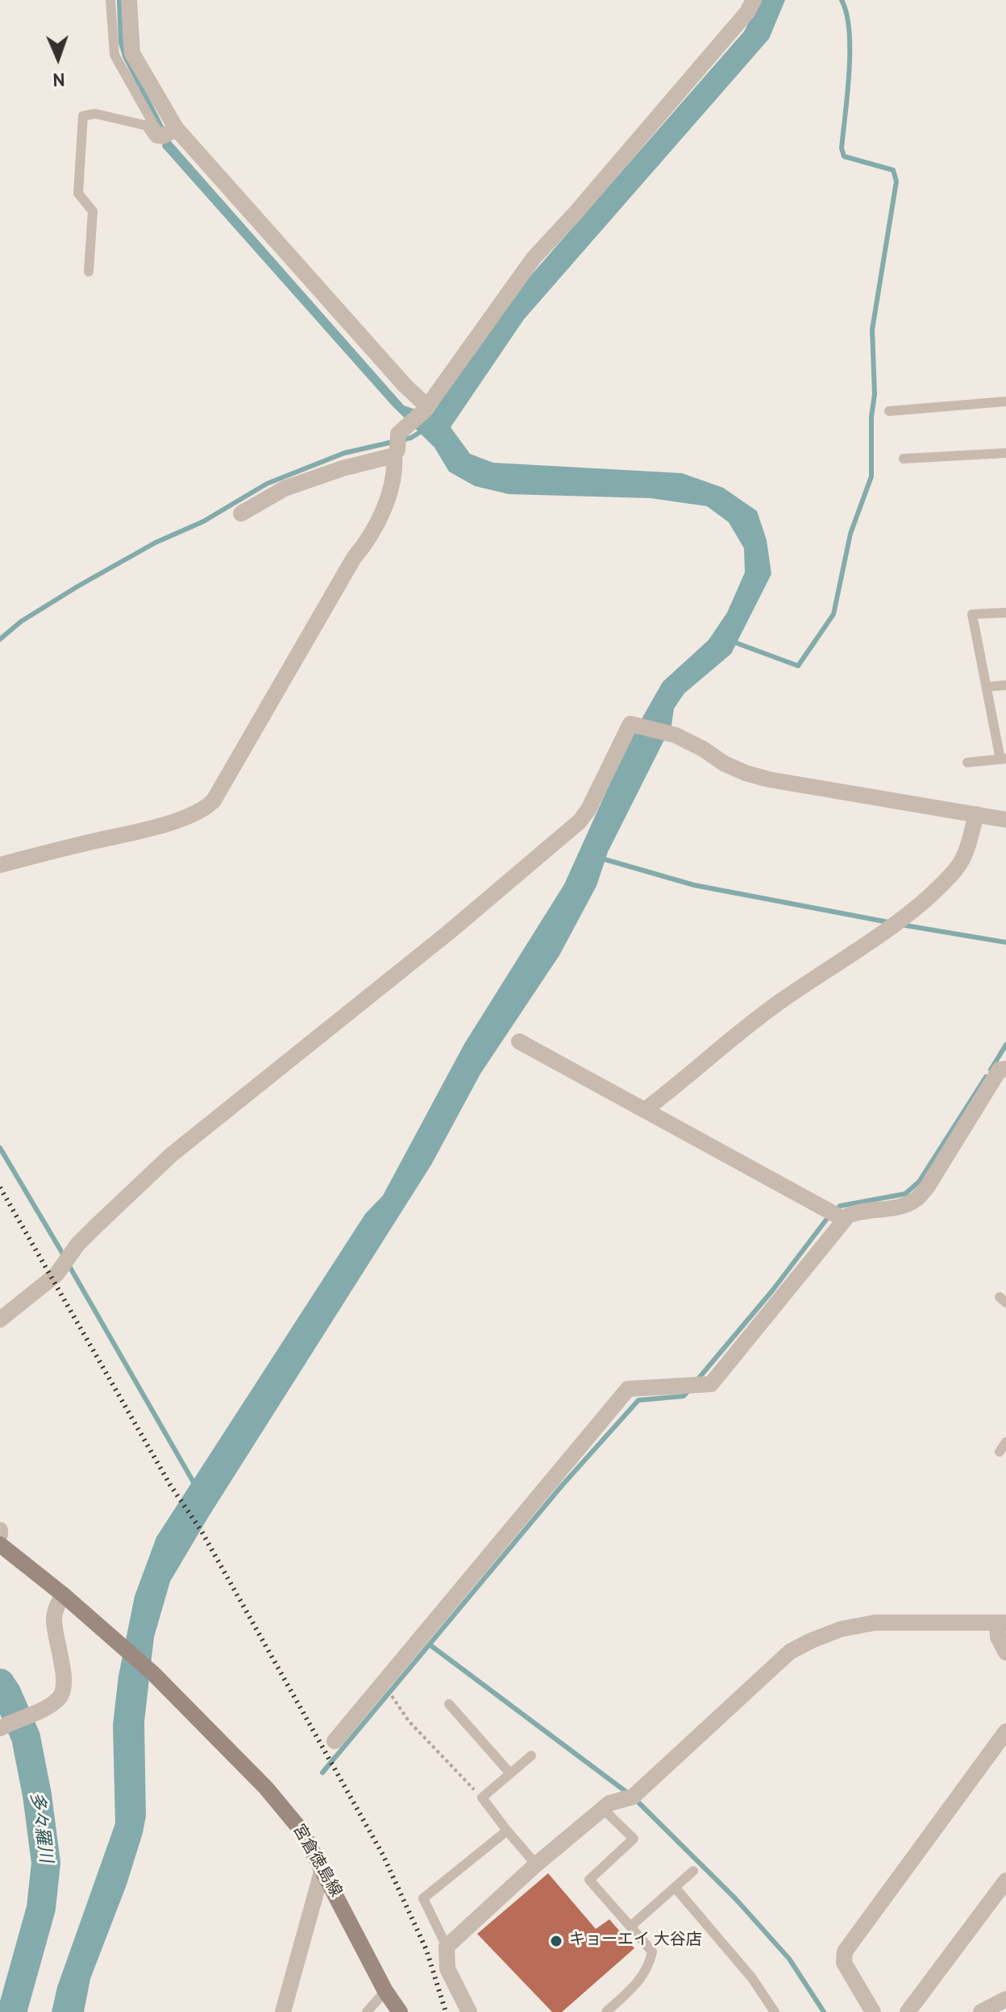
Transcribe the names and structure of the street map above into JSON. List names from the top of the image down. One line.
{"streets":{"main road":["宮倉徳島線"]},"water":["多々羅川"],"places":["キョーエイ 大谷店"],"north":"bottom"}
